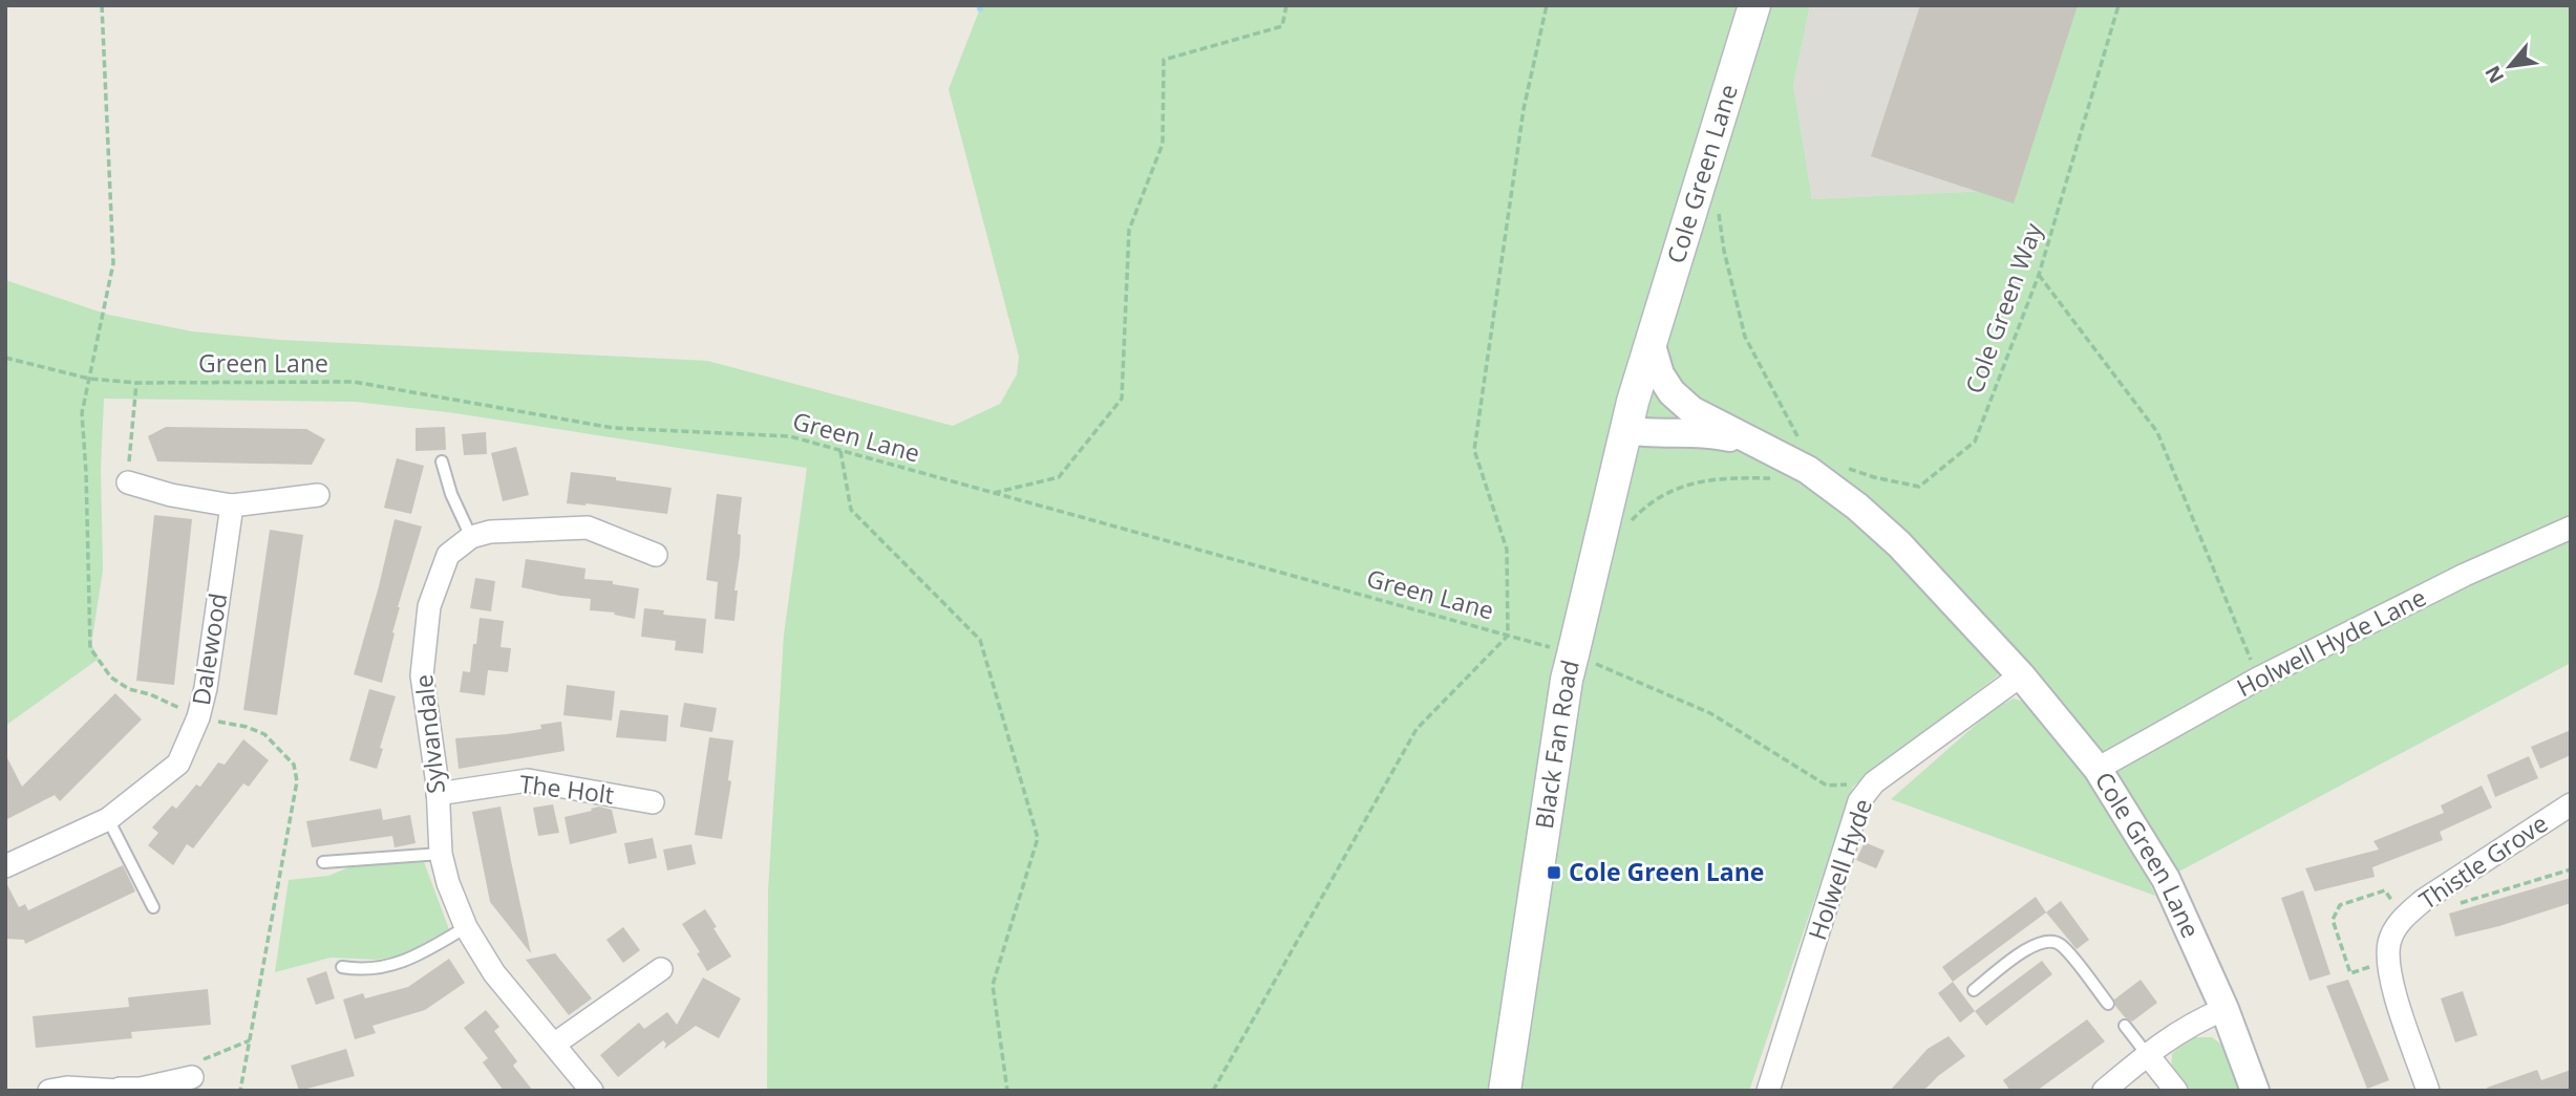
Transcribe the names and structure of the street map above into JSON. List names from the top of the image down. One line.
{"streets":{"main road":["Cole Green Lane","Black Fan Road"],"street":["Holwell Hyde Lane","Dalewood","Sylvandale","The Holt","Thistle Grove","Holwell Hyde"],"path":["Cole Green Way","Green Lane"]},"crossings":[["Cole Green Lane","Holwell Hyde Lane"],["Cole Green Lane","Black Fan Road"],["Cole Green Lane","Holwell Hyde"],["Sylvandale","The Holt"]],"places":{"transit":["Cole Green Lane"]},"north":"bottom left"}
